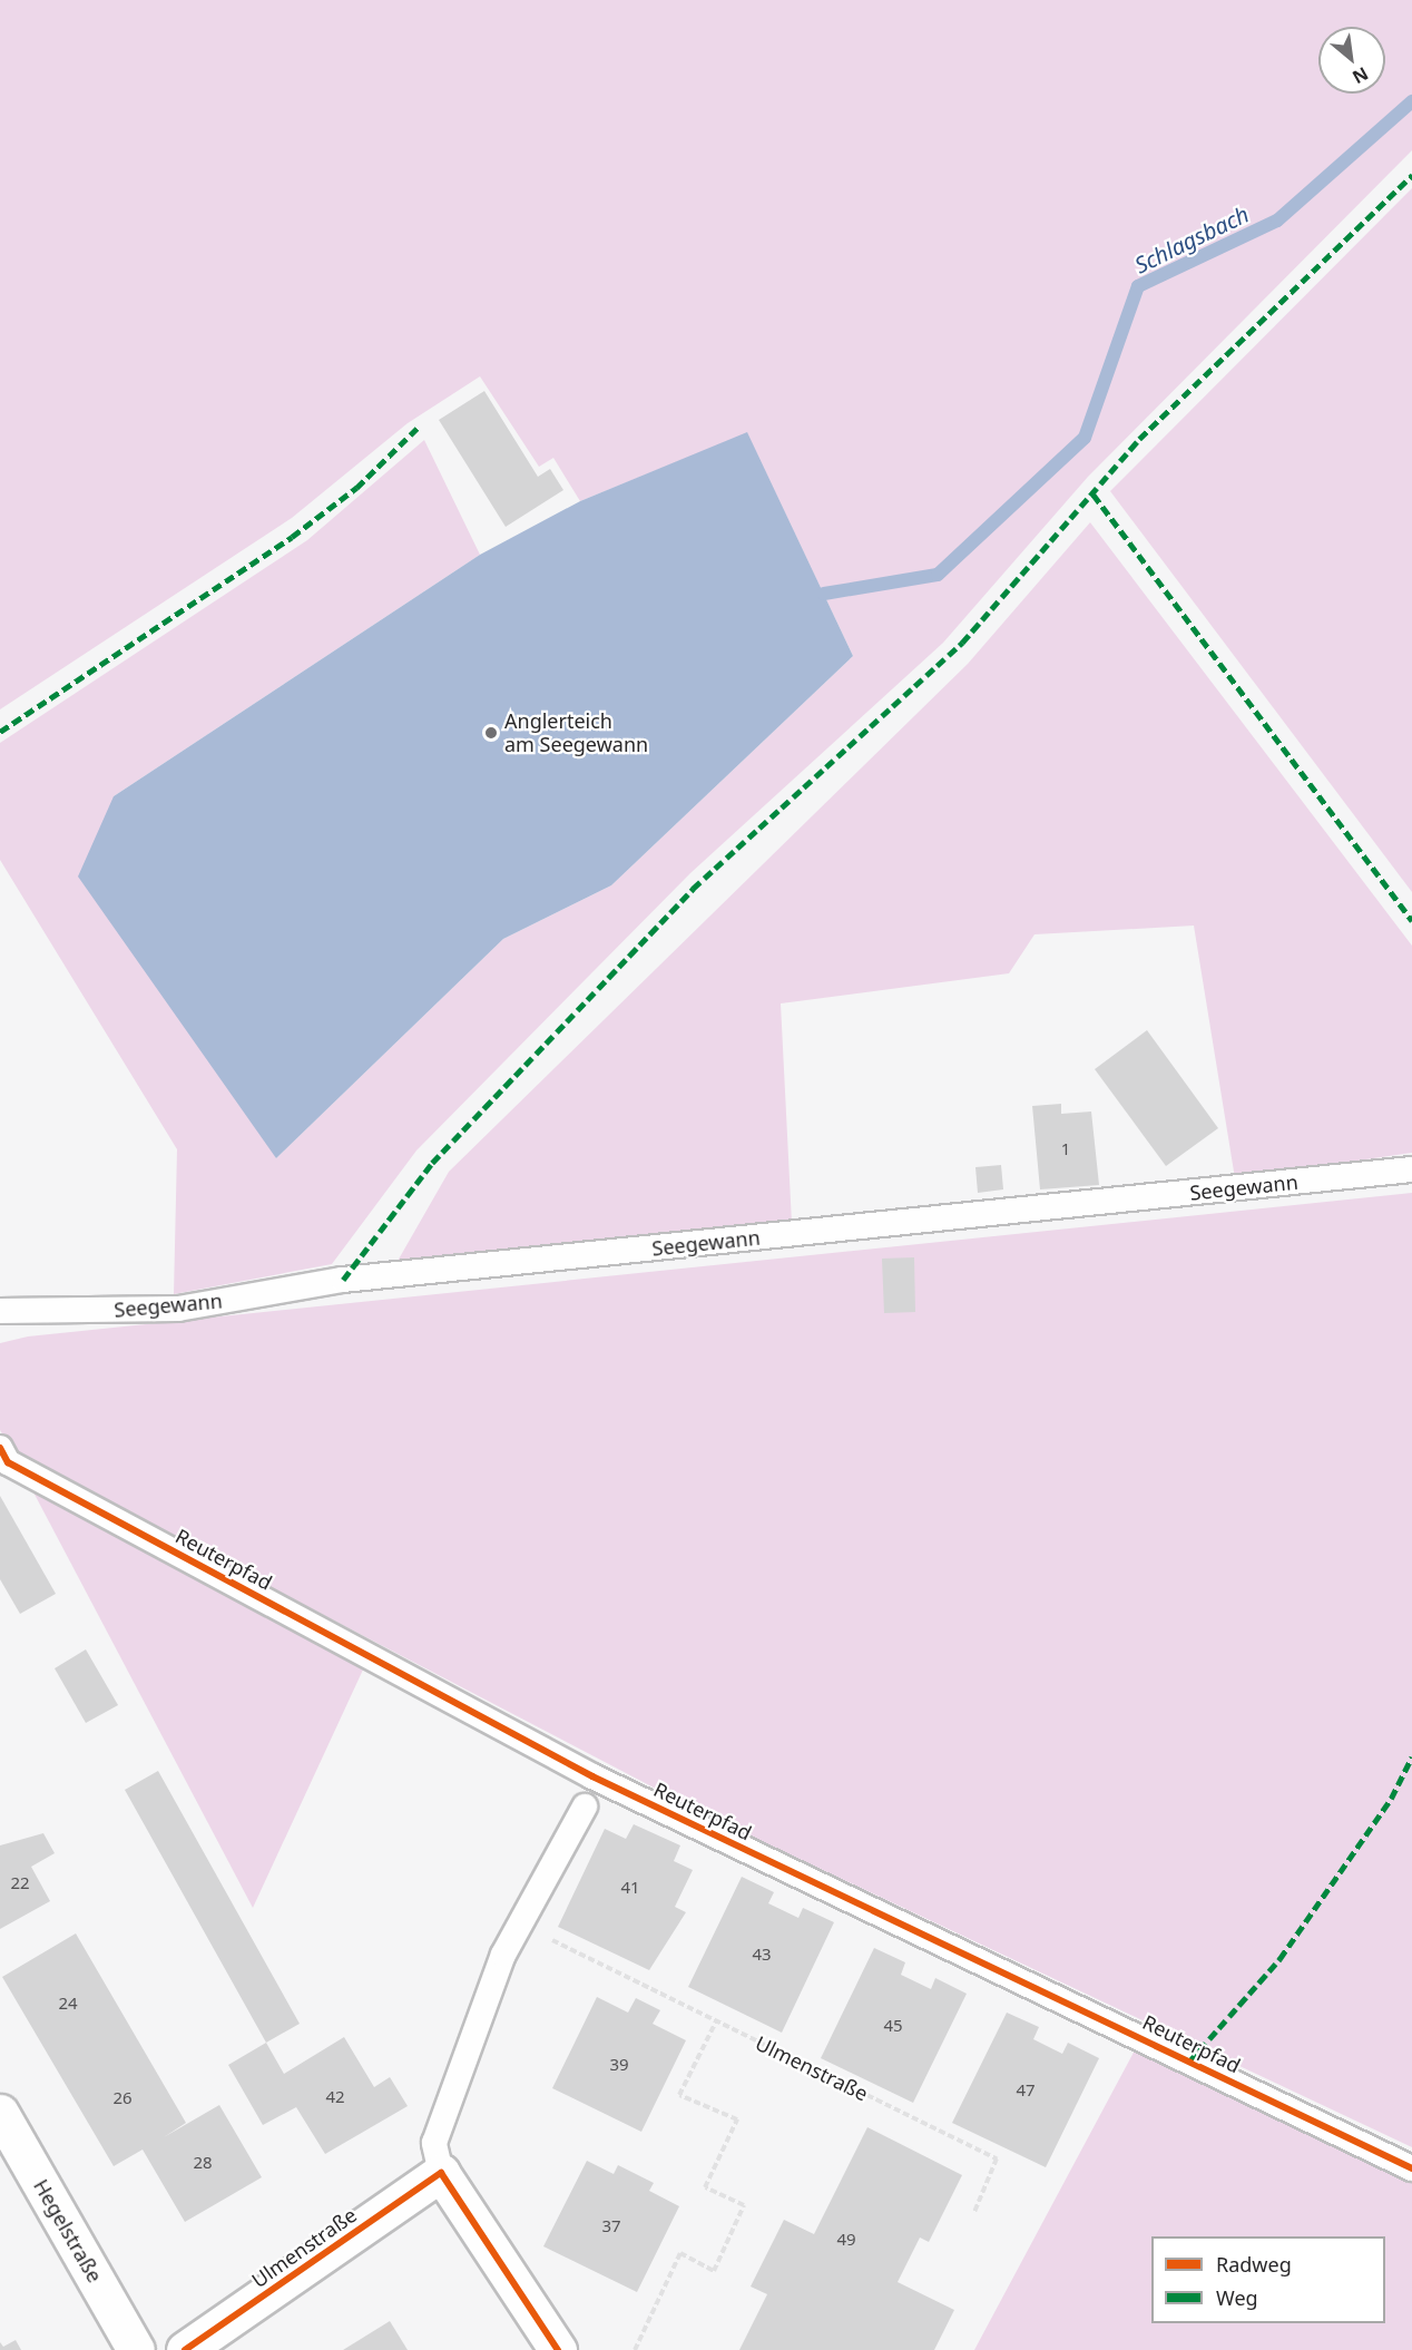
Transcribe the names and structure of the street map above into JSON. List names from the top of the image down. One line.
{"streets":{"street":["Ulmenstraße","Hegelstraße"],"lane":["Seegewann","Reuterpfad"]},"water":["Schlagsbach"],"places":["Anglerteich am Seegewann"],"house_numbers":["1","22","41","43","24","45","39","47","42","26","28","37","49"],"legend":["Radweg","Weg"],"north":"bottom right"}
